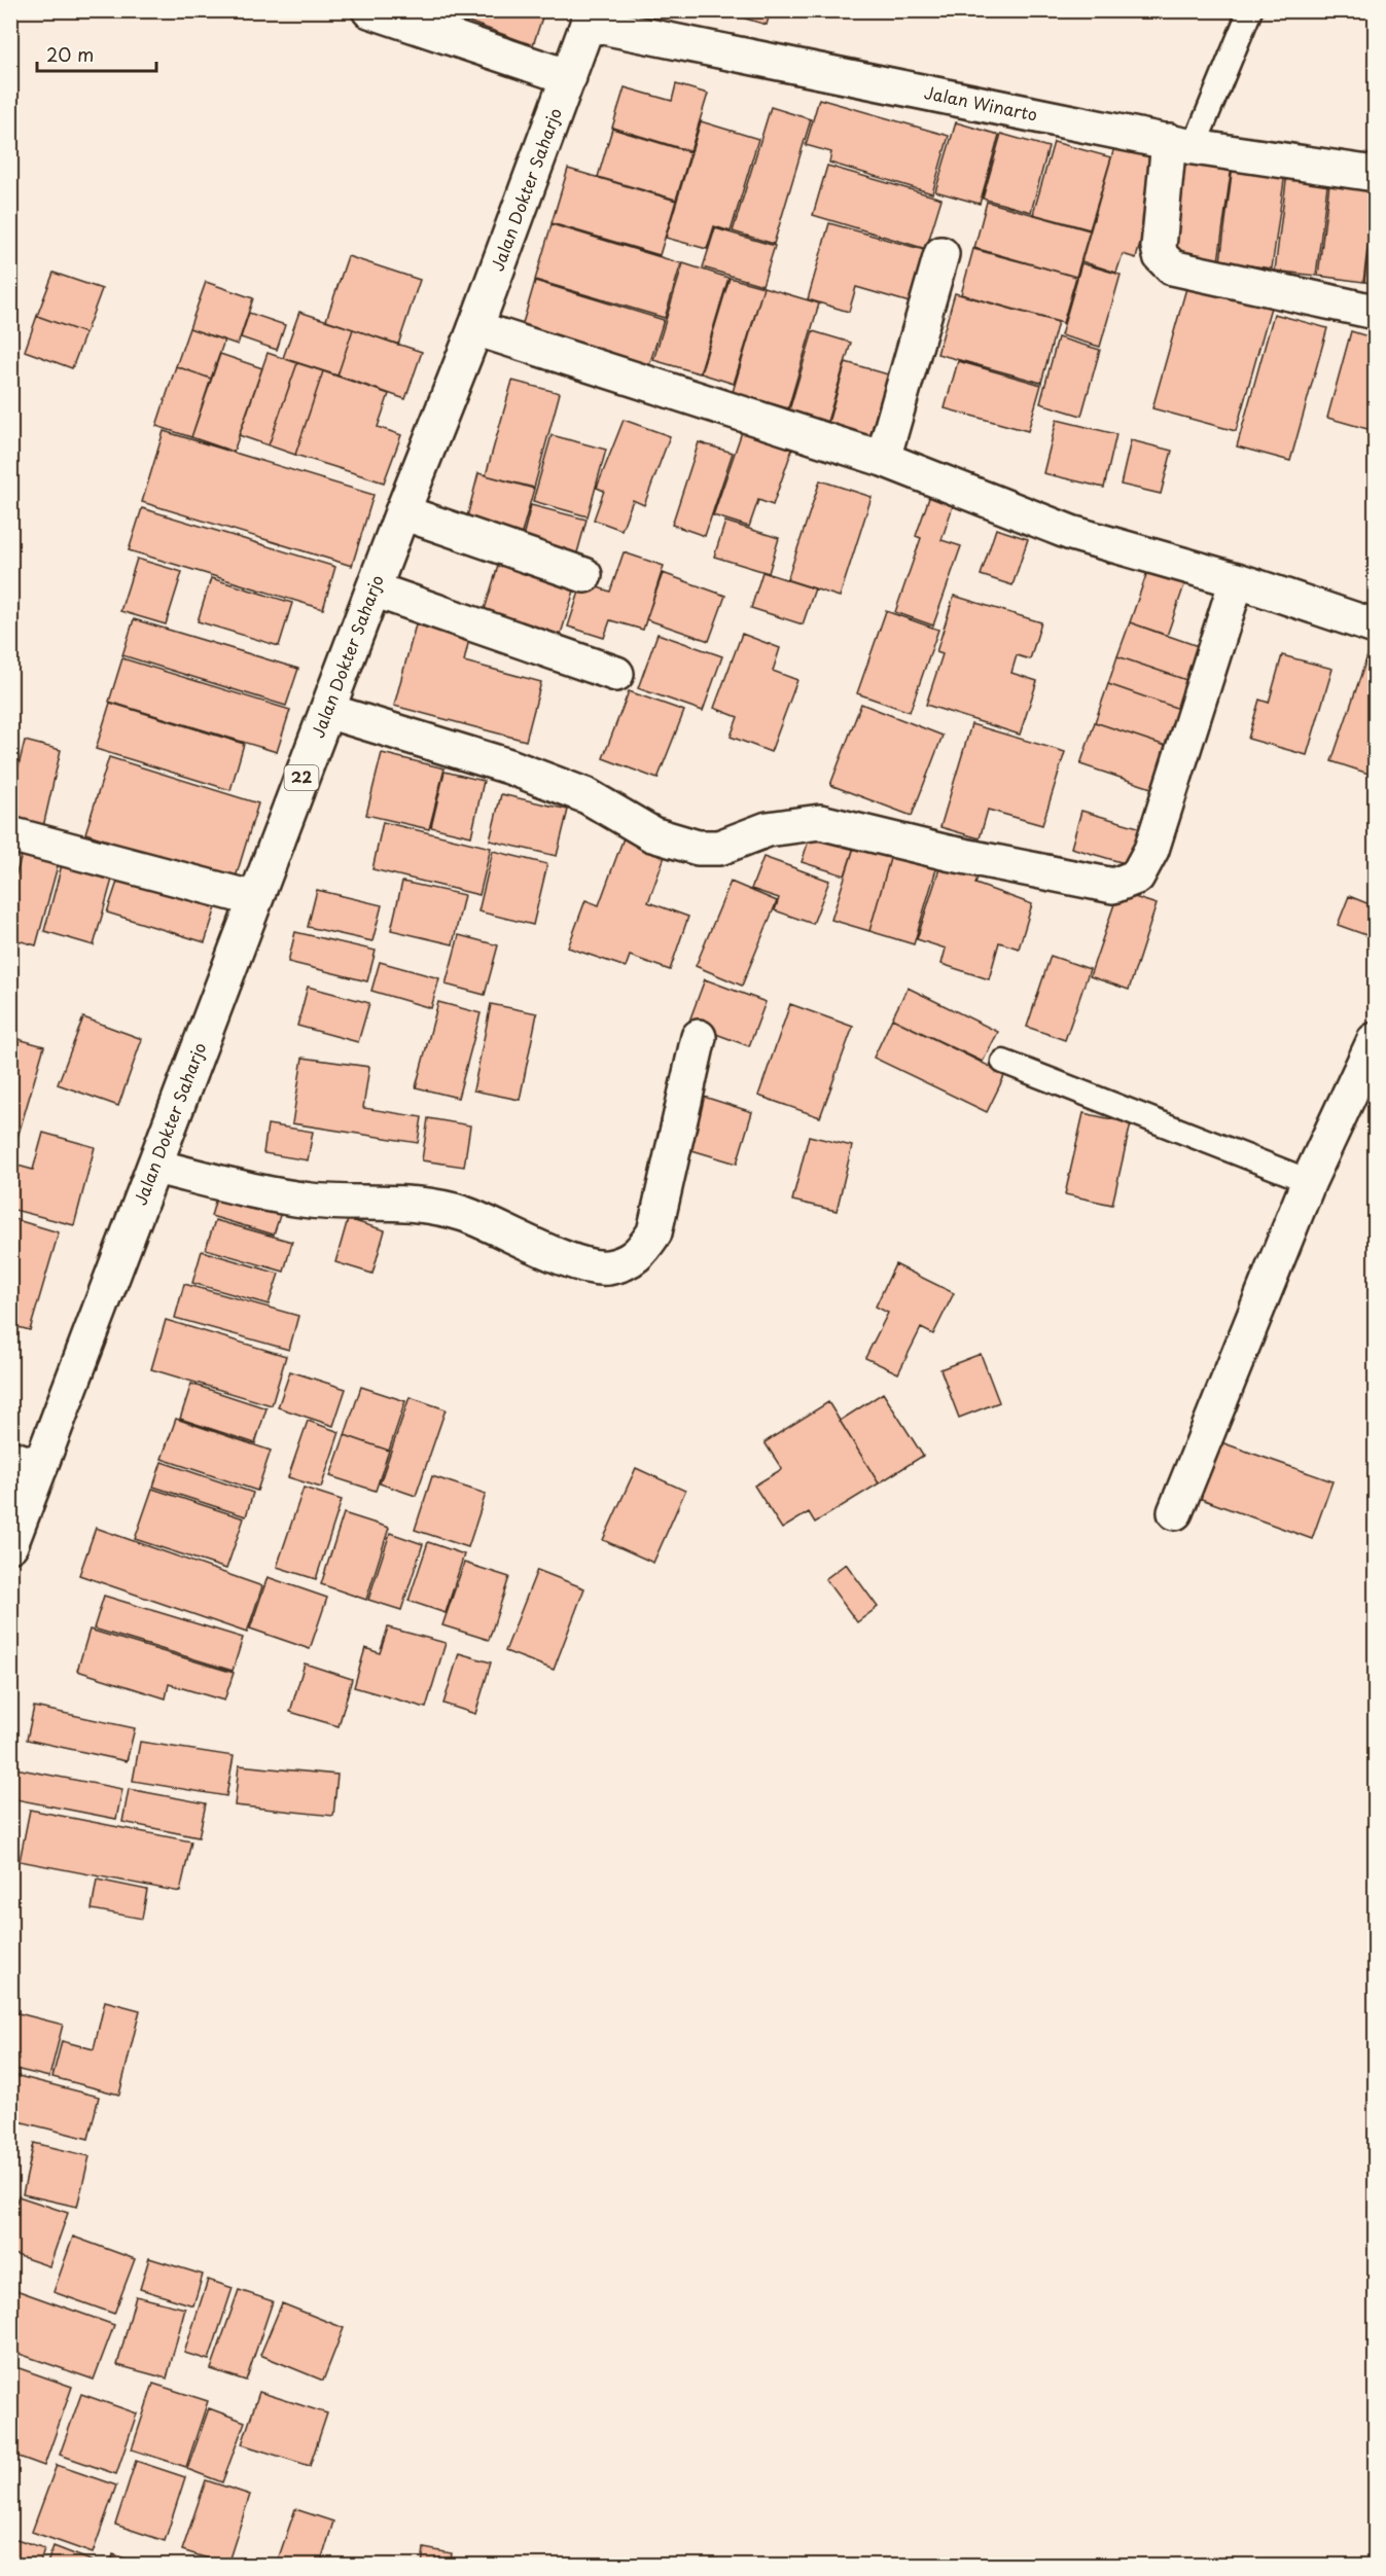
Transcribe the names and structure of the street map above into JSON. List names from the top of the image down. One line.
{"streets":{"main road":["Jalan Winarto","Jalan Dokter Saharjo","22"]},"crossings":[["Jalan Winarto","Jalan Dokter Saharjo"]],"scale_bar":"20 m"}
